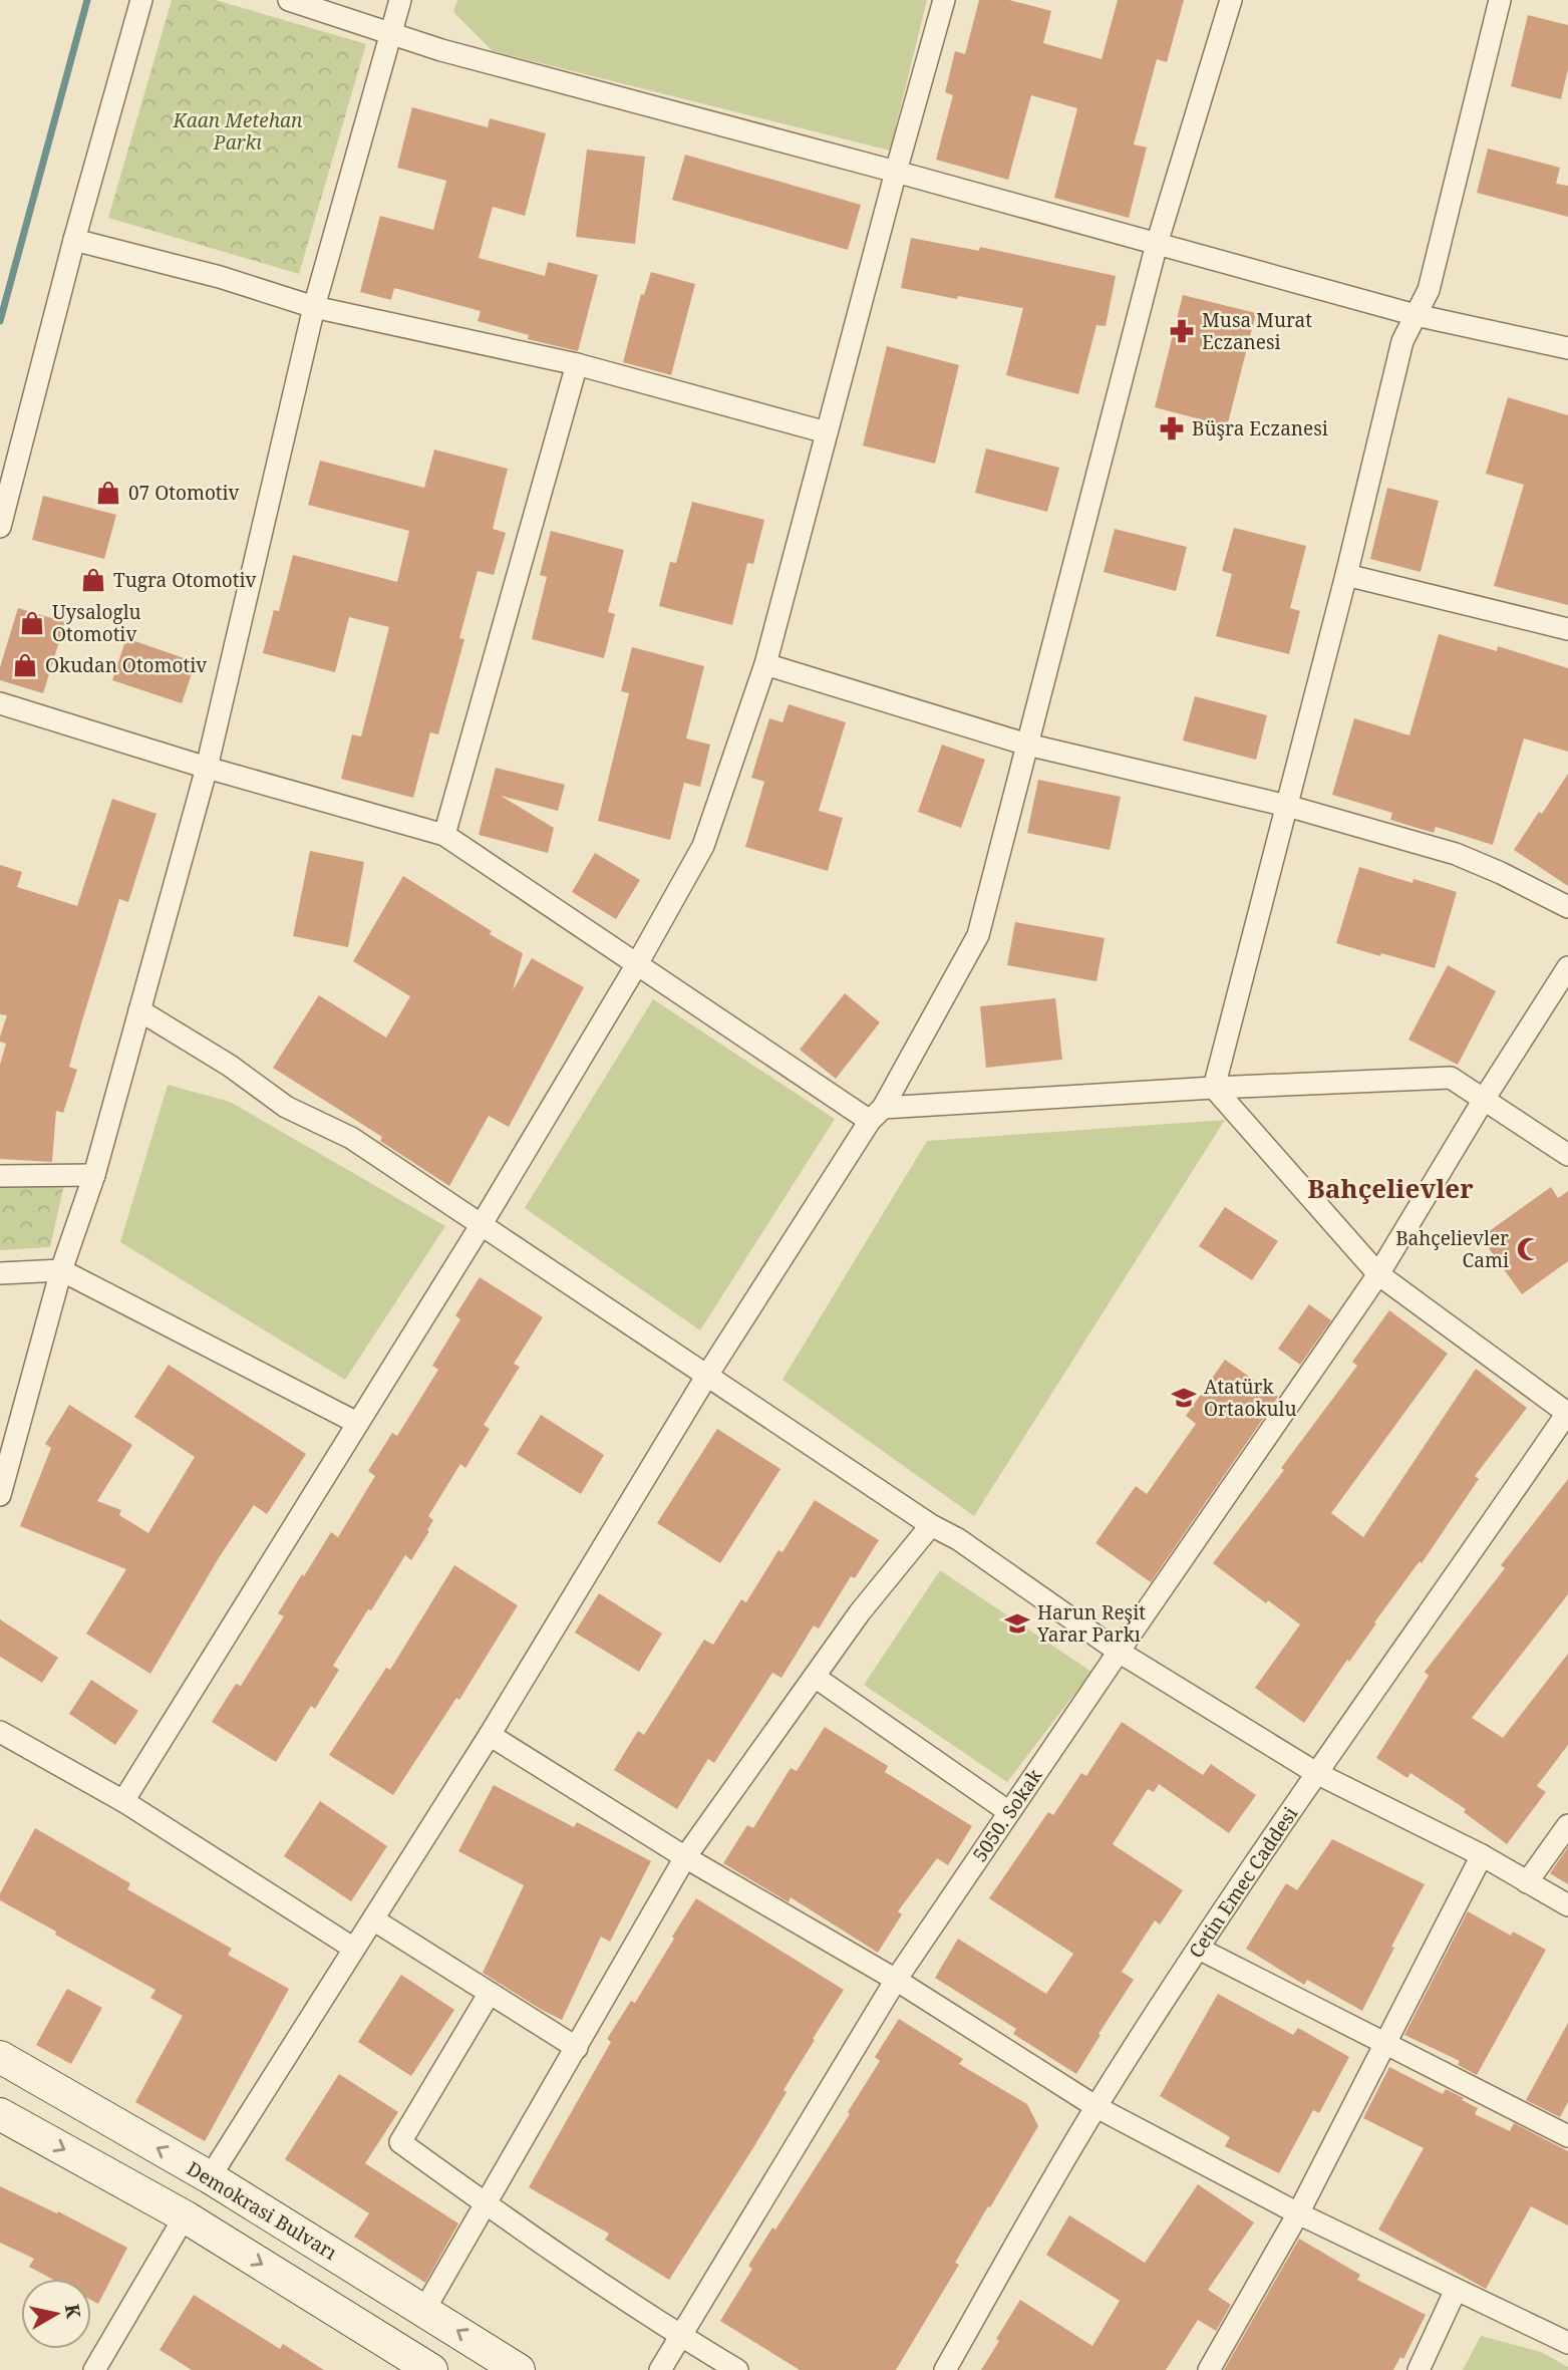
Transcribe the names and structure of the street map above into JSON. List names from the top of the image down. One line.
{"streets":{"main road":["Demokrasi Bulvarı"],"street":["5050. Sokak","Cetin Emec Caddesi"]},"districts":["Bahçelievler"],"parks":["Kaan Metehan Parkı"],"places":{"pharmacy":["Musa Murat Eczanesi","Büşra Eczanesi"],"shop":["07 Otomotiv","Tugra Otomotiv","Uysaloglu Otomotiv","Okudan Otomotiv"],"mosque":["Bahçelievler Cami"],"school or university":["Atatürk Ortaokulu","Harun Reşit Yarar Parkı"]},"north":"right"}
